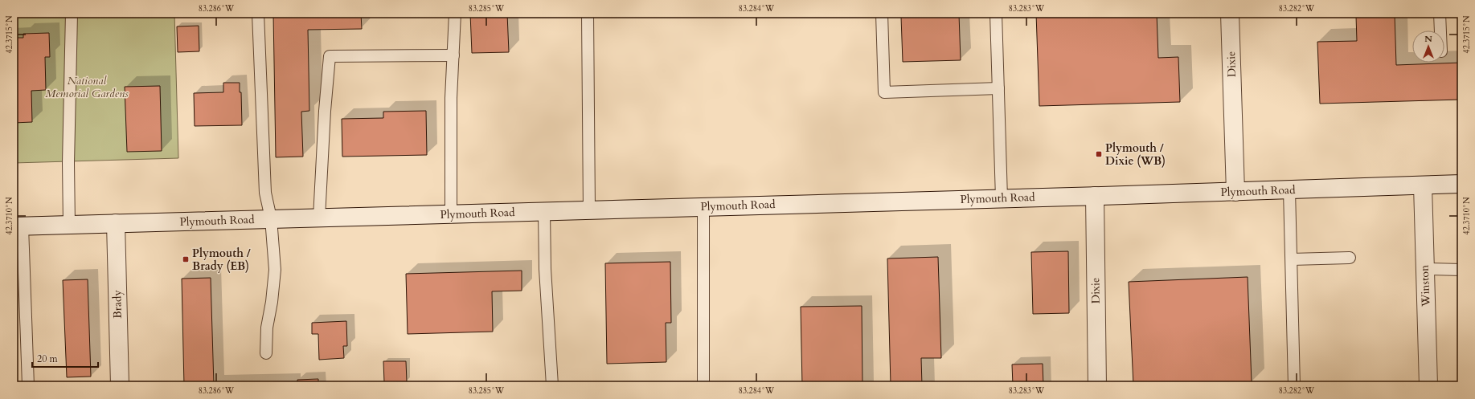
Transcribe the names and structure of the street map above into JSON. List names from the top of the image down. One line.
{"streets":{"main road":["Dixie","Plymouth Road","Winston","Brady"]},"crossings":[["Dixie","Plymouth Road"],["Plymouth Road","Winston"],["Plymouth Road","Brady"]],"parks":["National Memorial Gardens"],"places":{"transit":["Plymouth / Dixie (WB)","Plymouth / Brady (EB)"]},"scale_bar":"20 m","north":"top","coordinates":["83.286°W","83.285°W","83.284°W","83.283°W","83.282°W","42.3715°N","42.3710°N"]}
